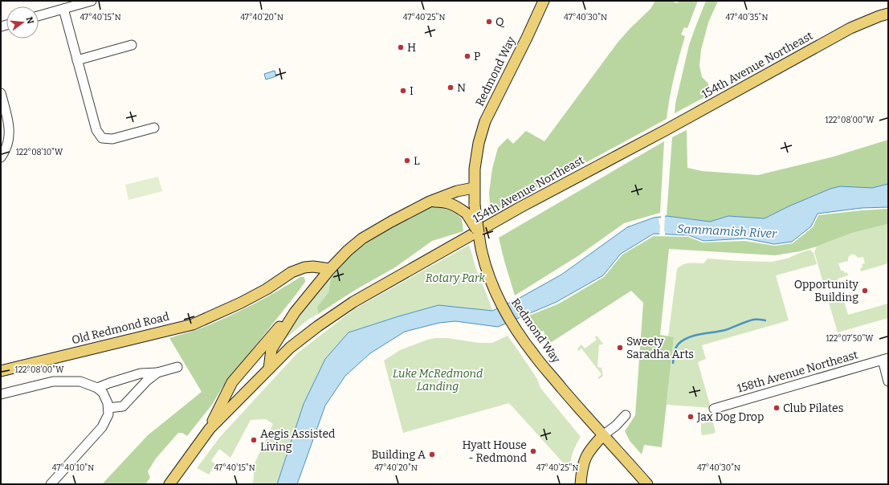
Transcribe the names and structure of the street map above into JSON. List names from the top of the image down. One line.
{"streets":{"main road":["154th Avenue Northeast","Redmond Way","Old Redmond Road"],"street":["158th Avenue Northeast"]},"water":["Sammamish River"],"parks":["Rotary Park","Luke McRedmond Landing"],"places":["Q","H","P","N","I","L","Opportunity Building","Sweety Saradha Arts","Club Pilates","Jax Dog Drop","Aegis Assisted Living","Hyatt House - Redmond","Building A"],"north":"right","coordinates":["47°40'15\"N","47°40'20\"N","47°40'25\"N","47°40'30\"N","47°40'35\"N","122°08'00\"W","122°08'10\"W","122°07'50\"W","47°40'10\"N"]}
